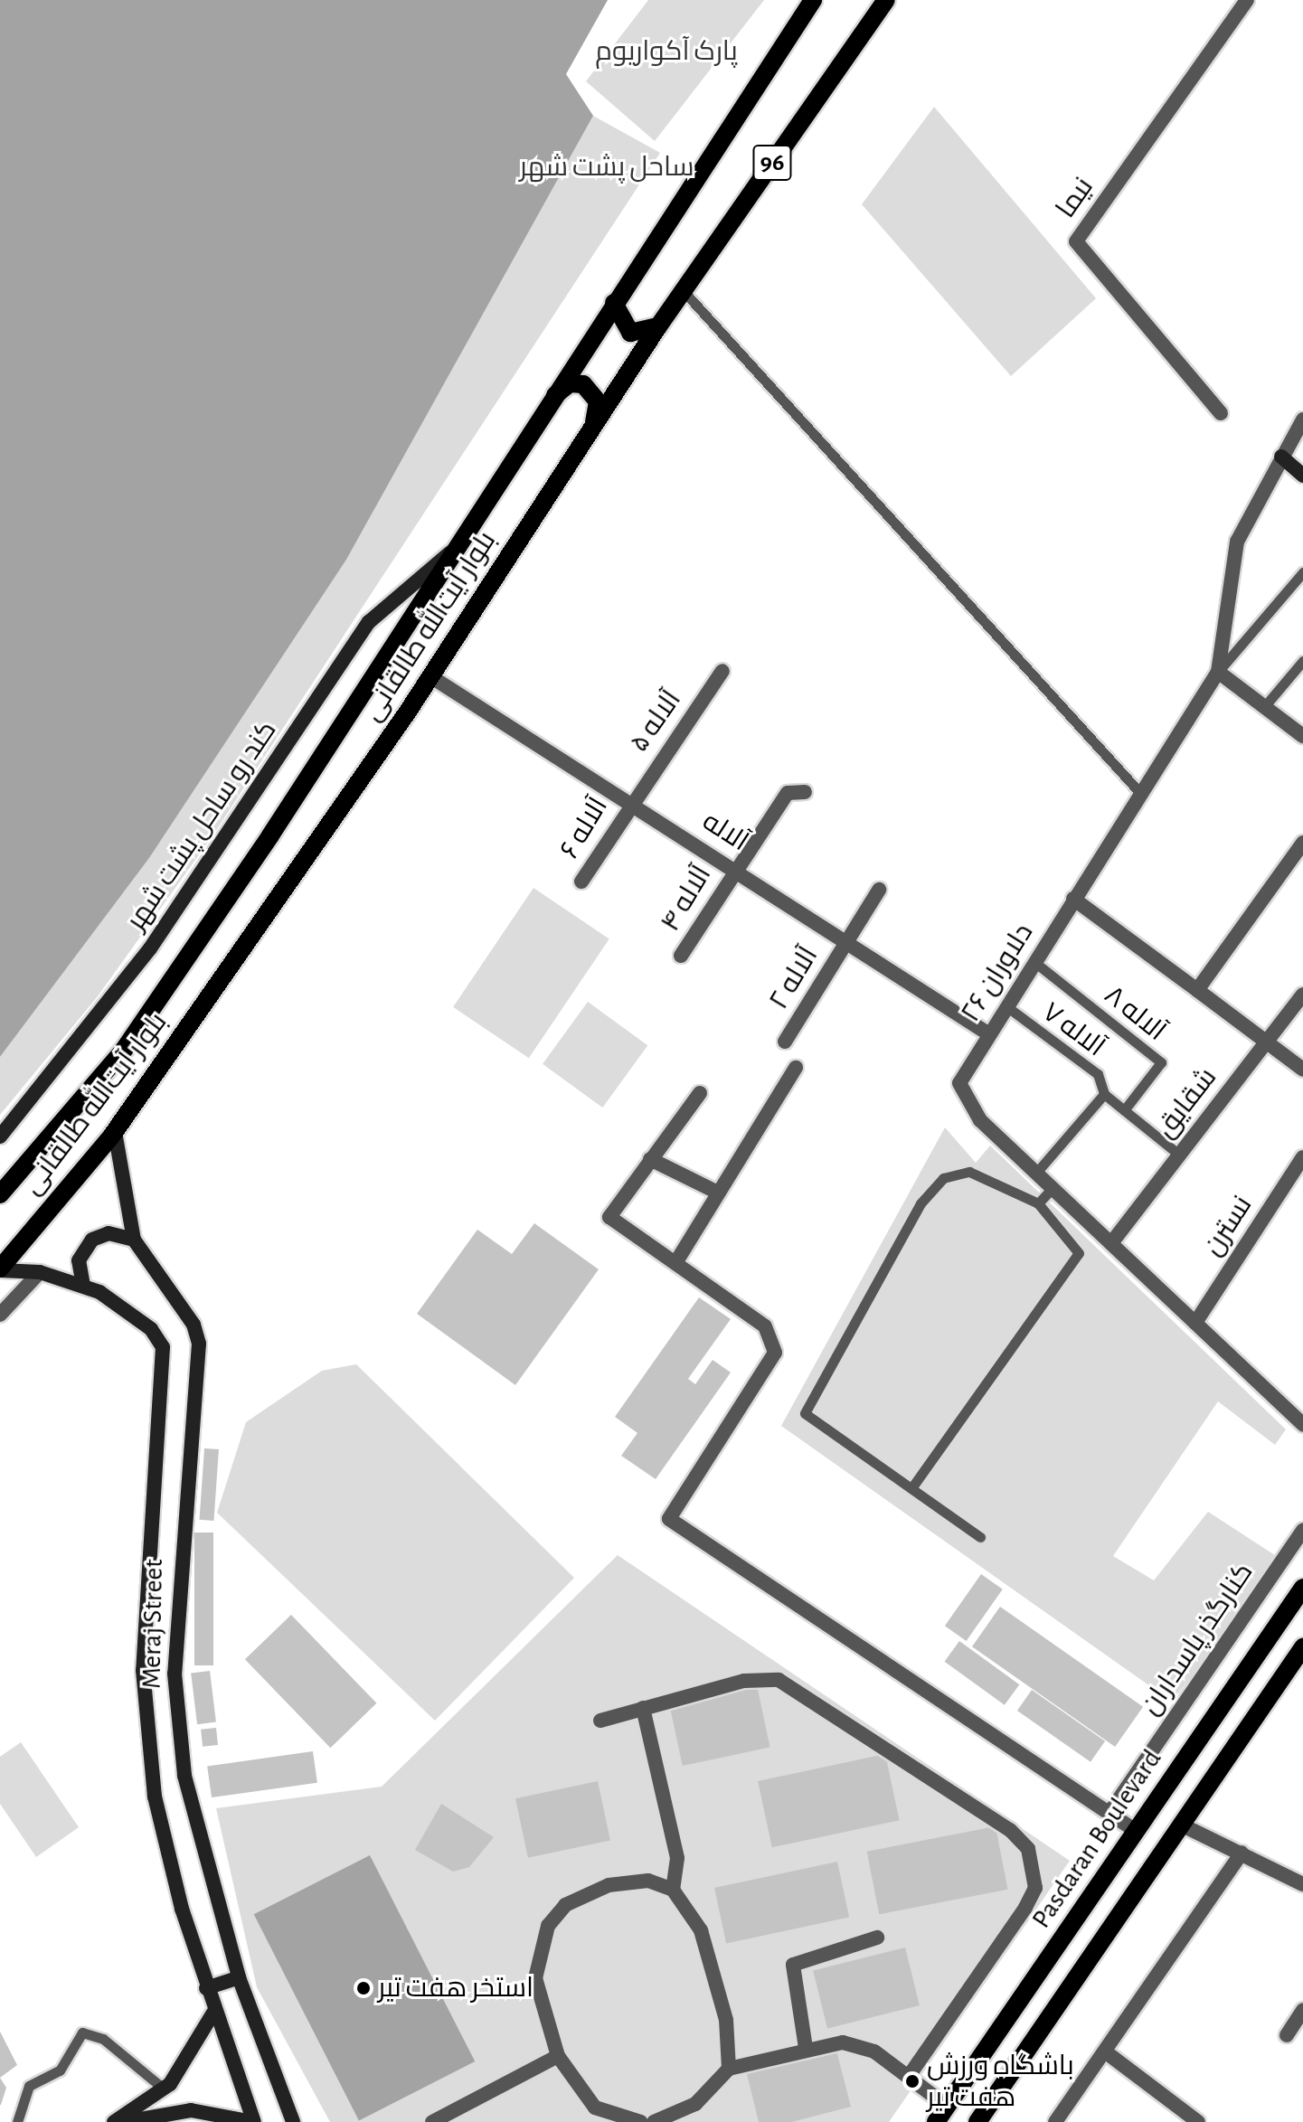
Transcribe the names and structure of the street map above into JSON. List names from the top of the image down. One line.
{"streets":{"main road":["96","بلوار آیت‌الله طالقانی","Pasdaran Boulevard"],"street":["نیما","آلاله ۵","کند رو ساحل پشت شهر","آلاله ۶","آلاله","آلاله ۴","دلاوران ۲۶","آلاله ۲","شقایق","نسترن","Meraj Street","کنارگذر پاسداران"],"lane":["آلاله ۸","آلاله ۷"]},"crossings":[["بلوار آیت‌الله طالقانی","کند رو ساحل پشت شهر"],["بلوار آیت‌الله طالقانی","آلاله"],["بلوار آیت‌الله طالقانی","Meraj Street"],["آلاله ۵","آلاله ۶"],["آلاله ۵","آلاله"],["آلاله ۶","آلاله"],["آلاله","آلاله ۴"],["آلاله","دلاوران ۲۶"],["آلاله","آلاله ۲"],["دلاوران ۲۶","آلاله ۸"],["دلاوران ۲۶","آلاله ۷"],["دلاوران ۲۶","شقایق"],["دلاوران ۲۶","نسترن"],["آلاله ۸","آلاله ۷"],["آلاله ۷","شقایق"]],"parks":["پارک آکواریوم","ساحل پشت شهر"],"places":["استخر هفت تیر","باشگاه ورزش هفت تیر"]}
